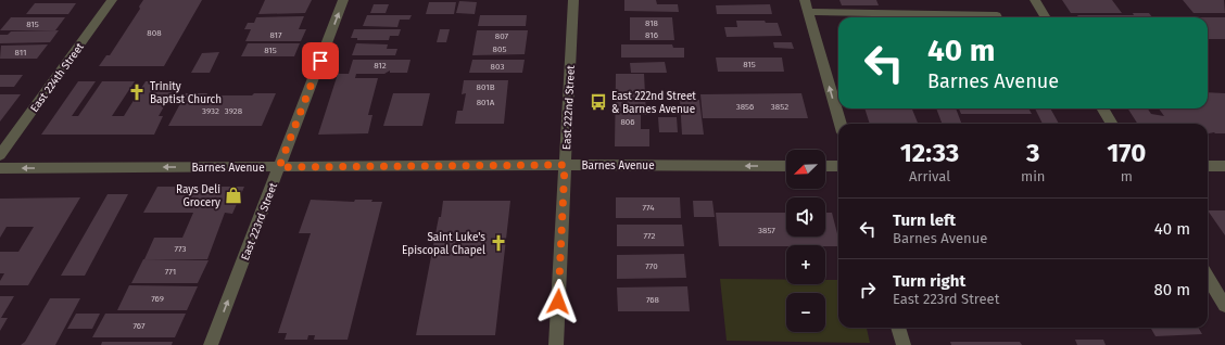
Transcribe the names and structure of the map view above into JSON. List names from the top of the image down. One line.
{"streets":{"street":["East 224th Street","East 222nd Street","Barnes Avenue","East 223rd Street"]},"crossings":[["East 222nd Street","Barnes Avenue"],["Barnes Avenue","East 223rd Street"]],"one_way":["Barnes Avenue","East 223rd Street"],"places":{"church":["Trinity Baptist Church","Saint Luke's Episcopal Chapel"],"bus stop":["East 222nd Street & Barnes Avenue"],"shop":["Rays Deli Grocery"]},"house_numbers":["818","815","808","817","816","807","805","815","811","815","812","803","801B","801A","3856","3852","3932","3928","806","774","3857","772","773","770","771","769","768","767"],"north":"bottom left","page":{"turn":["40 m","Barnes Avenue"],"eta":["12:33","Arrival","3","min","170","m"],"map_buttons":["+","−"],"list":[{"name":"Turn left","note":"Barnes Avenue","value":"40 m"},{"name":"Turn right","note":"East 223rd Street","value":"80 m"}]}}
